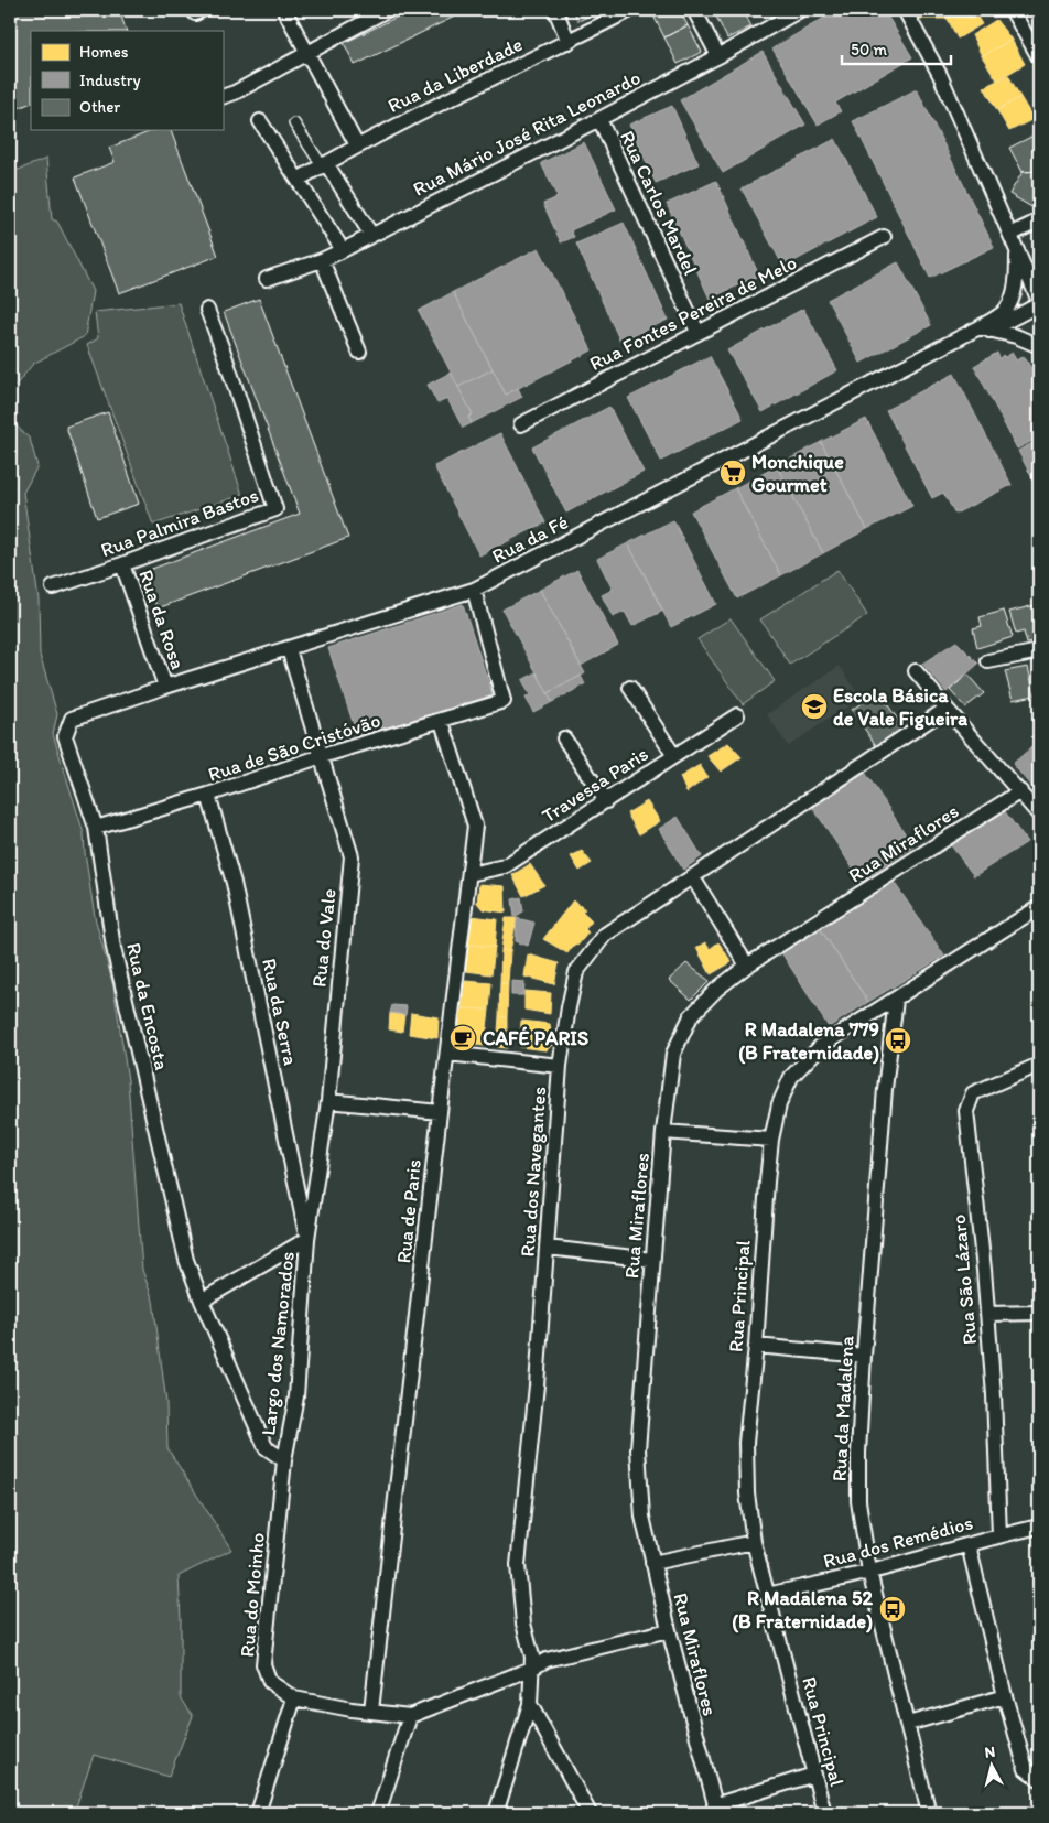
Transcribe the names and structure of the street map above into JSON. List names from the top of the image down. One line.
{"streets":{"street":["Rua da Liberdade","Rua Mário José Rita Leonardo","Rua Carlos Mardel","Rua Fontes Pereira de Melo","Rua Palmira Bastos","Rua da Fé","Rua da Rosa","Rua de São Cristóvão","Travessa Paris","Rua Miraflores","Rua do Vale","Rua da Encosta","Rua da Serra","Rua dos Navegantes","Rua de Paris","Rua São Lázaro","Rua Principal","Largo dos Namorados","Rua da Madalena","Rua dos Remédios","Rua do Moinho"]},"crossings":[["Rua Mário José Rita Leonardo","Rua Carlos Mardel"],["Rua Carlos Mardel","Rua Fontes Pereira de Melo"],["Rua Palmira Bastos","Rua da Rosa"],["Rua da Fé","Rua da Rosa"],["Rua da Fé","Rua de São Cristóvão"],["Rua da Fé","Rua do Vale"],["Rua da Fé","Rua da Encosta"],["Rua de São Cristóvão","Rua do Vale"],["Rua de São Cristóvão","Rua da Encosta"],["Rua de São Cristóvão","Rua da Serra"],["Rua de São Cristóvão","Rua de Paris"],["Travessa Paris","Rua de Paris"],["Rua do Vale","Rua da Serra"],["Rua do Vale","Largo dos Namorados"],["Rua da Encosta","Largo dos Namorados"],["Rua da Serra","Largo dos Namorados"],["Rua São Lázaro","Rua dos Remédios"],["Rua Principal","Rua da Madalena"],["Rua Principal","Rua dos Remédios"],["Largo dos Namorados","Rua do Moinho"],["Rua da Madalena","Rua dos Remédios"]],"places":{"supermarket":["Monchique Gourmet"],"school or university":["Escola Básica de Vale Figueira"],"cafe":["CAFÉ PARIS"],"bus stop":["R Madalena 779 (B Fraternidade)","R Madalena 52 (B Fraternidade)"]},"legend":["Homes","Industry","Other"],"scale_bar":"50 m","north":"top"}
